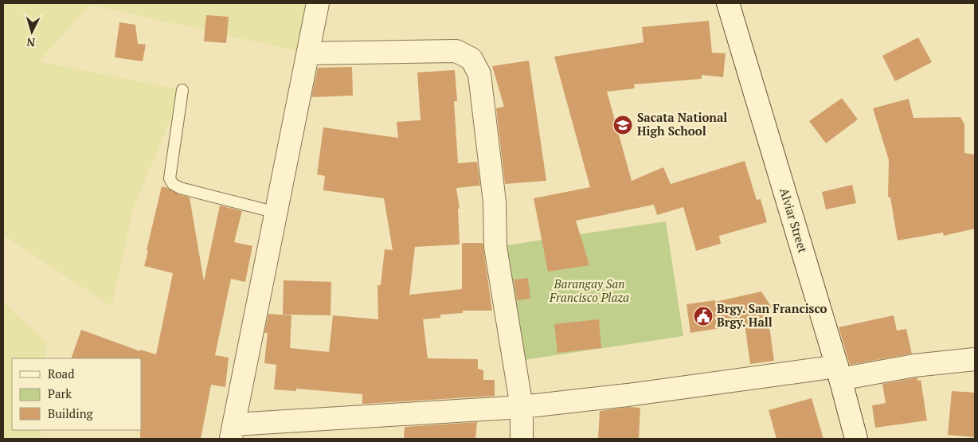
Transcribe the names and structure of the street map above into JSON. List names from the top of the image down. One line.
{"streets":{"street":["Alviar Street"]},"parks":["Barangay San Francisco Plaza"],"places":{"school or university":["Sacata National High School"],"public building":["Brgy. San Francisco Brgy. Hall"]},"legend":["Road","Park","Building"],"north":"bottom"}
